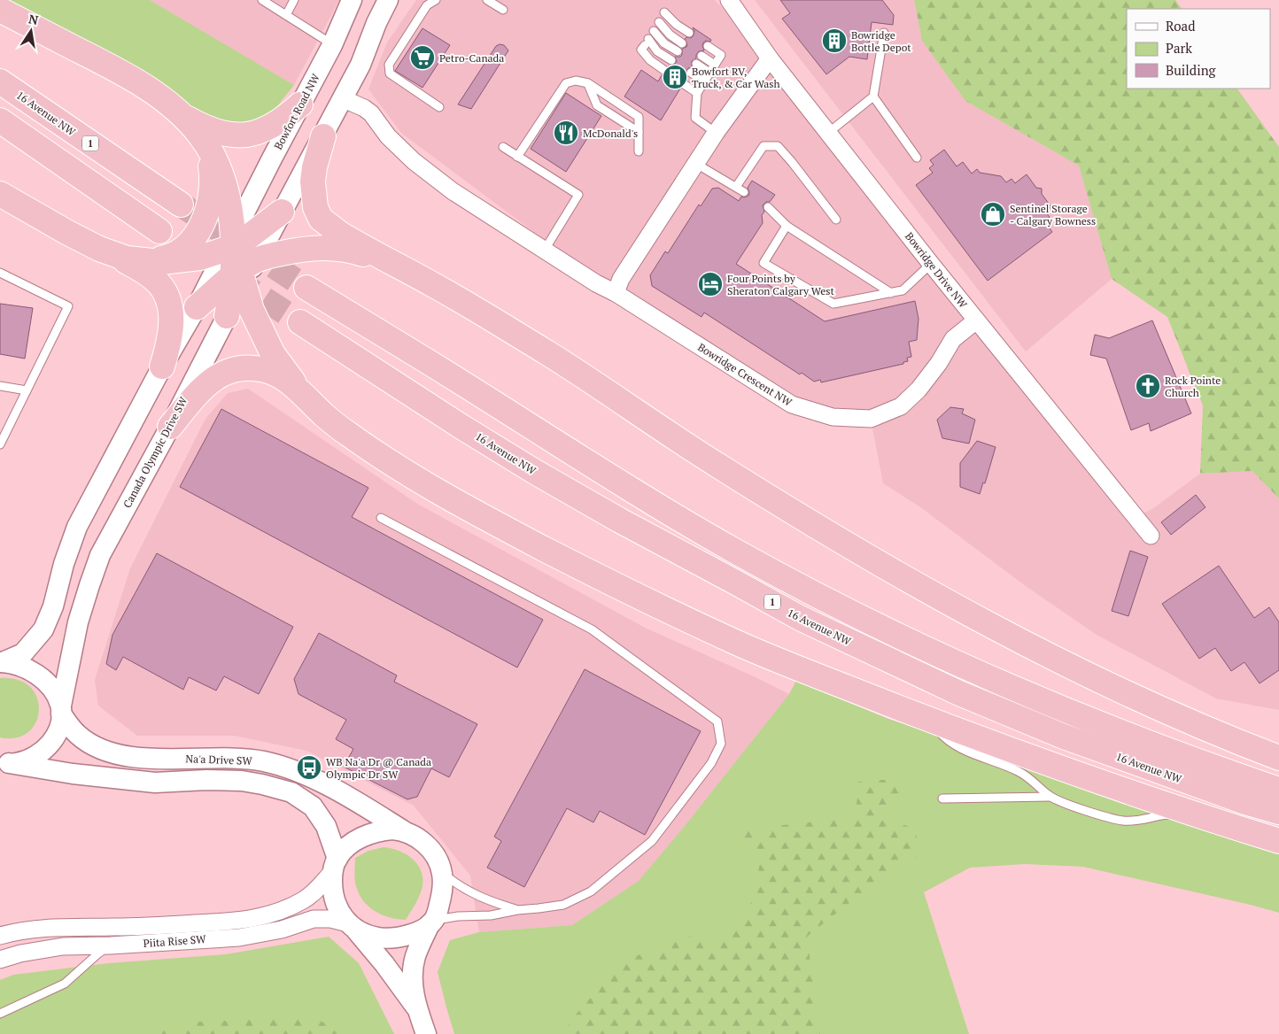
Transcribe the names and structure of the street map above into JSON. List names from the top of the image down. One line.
{"streets":{"highway":["16 Avenue NW","1"],"street":["Bowfort Road NW","Bowridge Drive NW","Bowridge Crescent NW","Canada Olympic Drive SW","Na'a Drive SW","Piita Rise SW"]},"crossings":[["Bowridge Drive NW","Bowridge Crescent NW"],["Canada Olympic Drive SW","Na'a Drive SW"],["Na'a Drive SW","Piita Rise SW"]],"places":{"building":["Bowridge Bottle Depot","Bowfort RV, Truck, & Car Wash"],"supermarket":["Petro-Canada"],"restaurant":["McDonald's"],"shop":["Sentinel Storage - Calgary Bowness"],"hotel":["Four Points by Sheraton Calgary West"],"church":["Rock Pointe Church"],"bus stop":["WB Na'a Dr @ Canada Olympic Dr SW"]},"legend":["Road","Park","Building"],"north":"top"}
